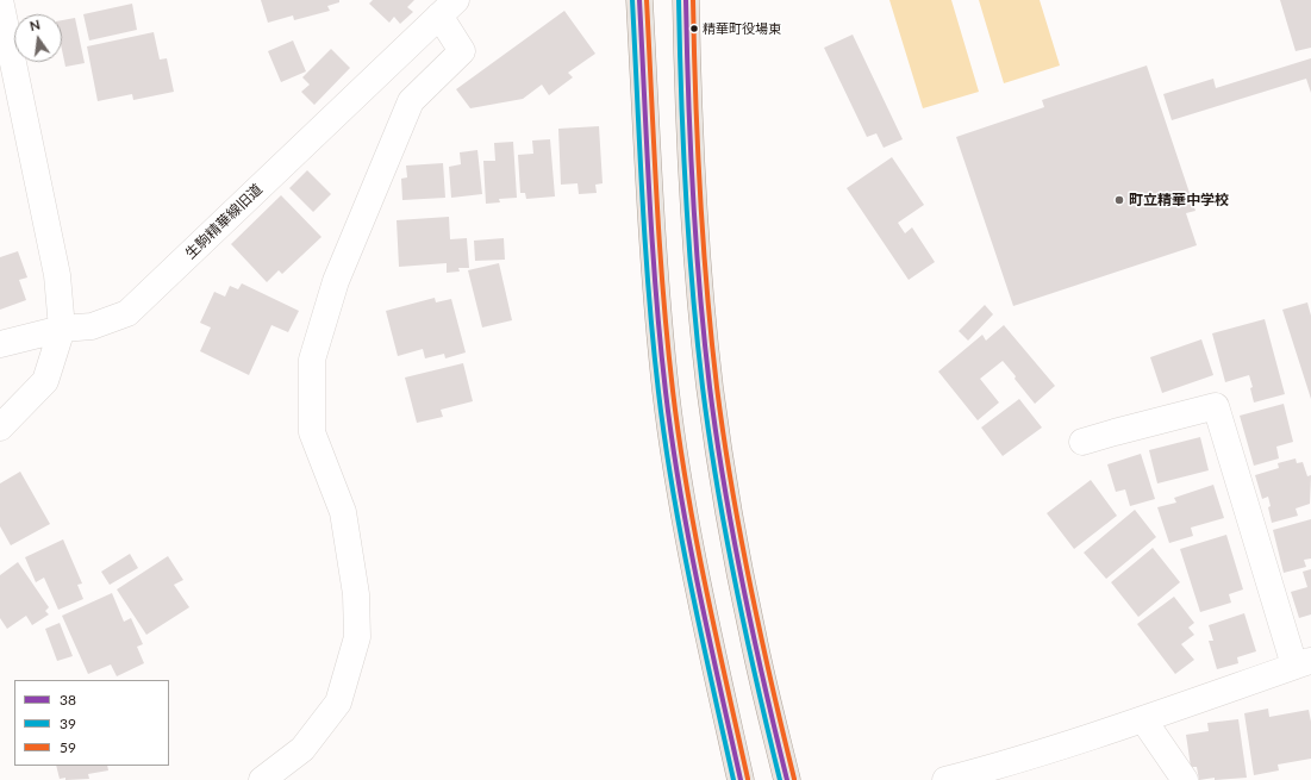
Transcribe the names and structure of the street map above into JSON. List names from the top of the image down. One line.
{"streets":{"street":["生駒精華線旧道"]},"places":["精華町役場東","町立精華中学校"],"lines":["transit line 38","transit line 39","transit line 59"],"legend":["38","39","59"],"north":"top"}
